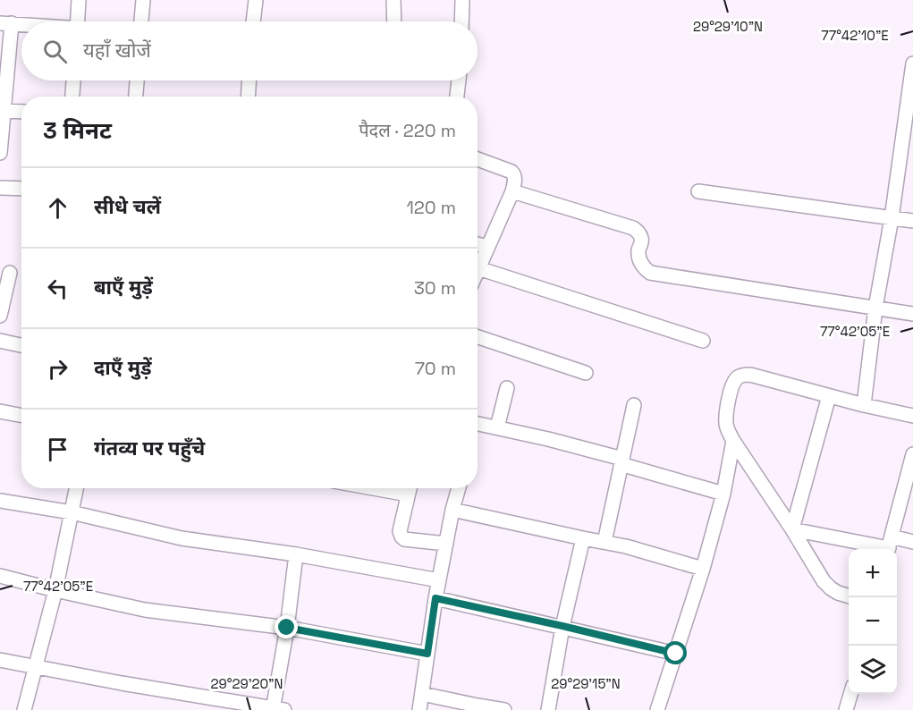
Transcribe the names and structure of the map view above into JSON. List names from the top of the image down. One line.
{"page":{"search":"यहाँ खोजें","heading":["3 मिनट","पैदल · 220 m"],"list":[["सीधे चलें","120 m"],["बाएँ मुड़ें","30 m"],["दाएँ मुड़ें","70 m"],"गंतव्य पर पहुँचे"],"map_buttons":["+","−"]},"coordinates":["29°29'10\"N","77°42'10\"E","77°42'05\"E","29°29'20\"N","29°29'15\"N"]}
